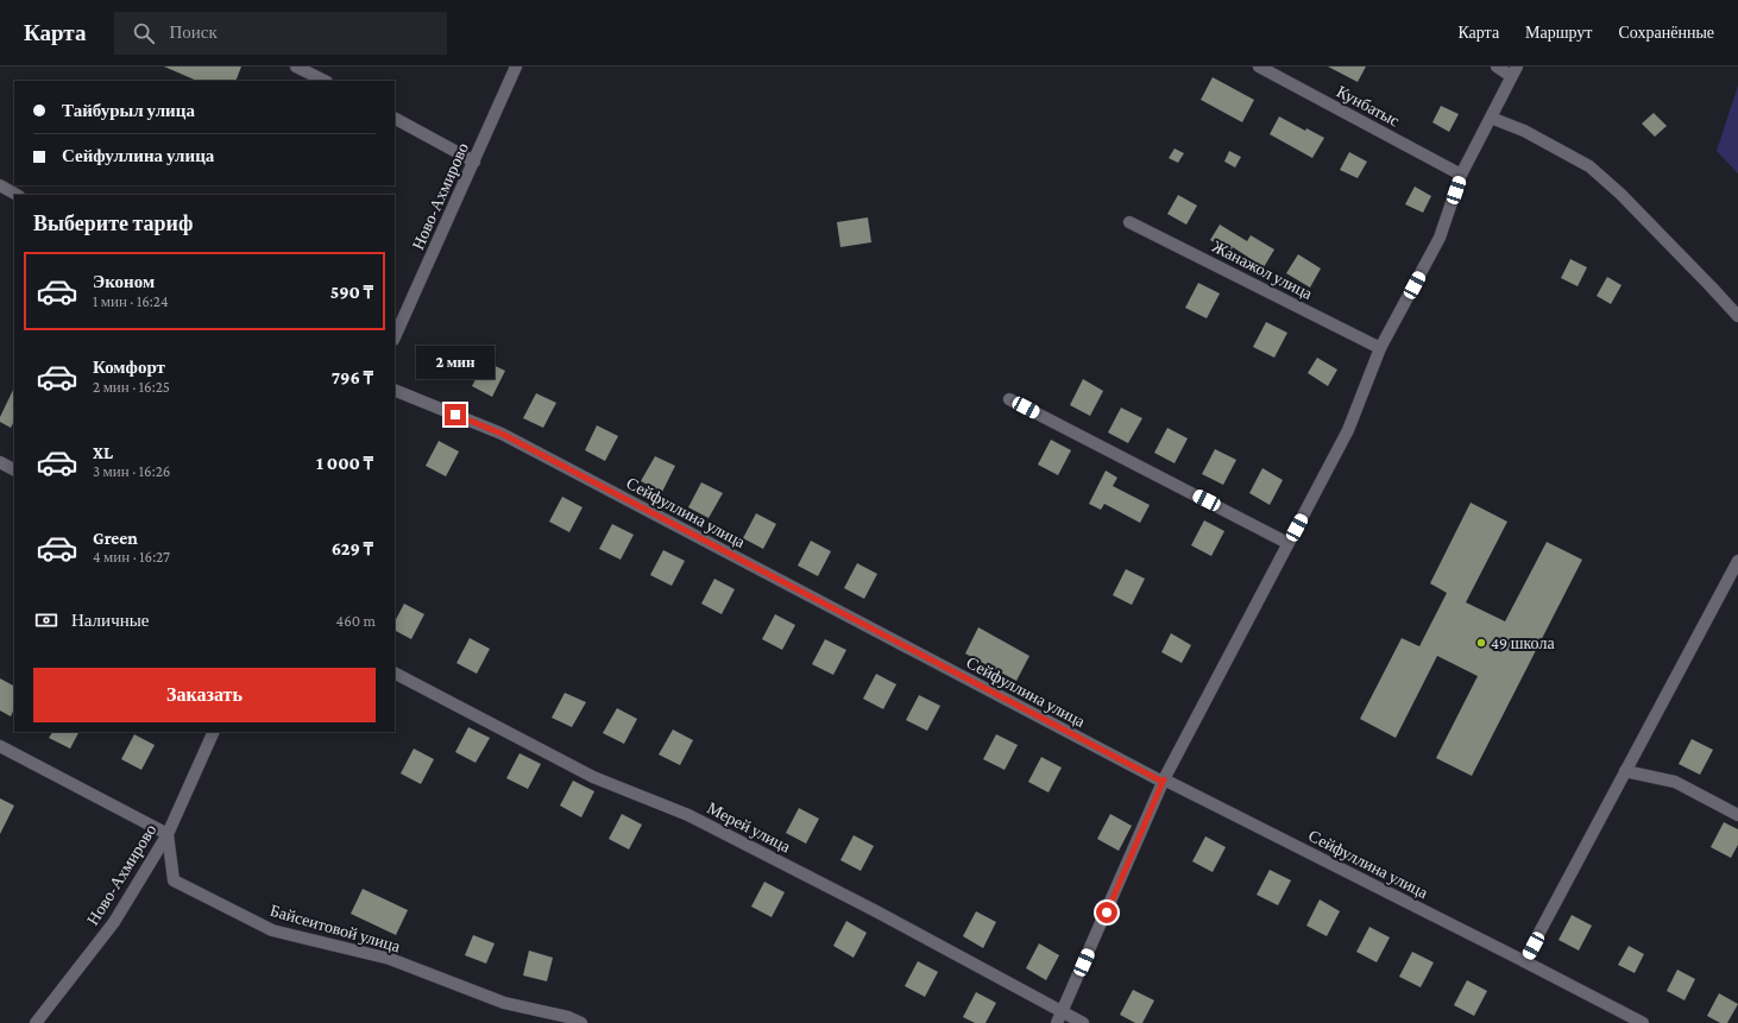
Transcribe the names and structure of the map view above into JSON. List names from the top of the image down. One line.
{"streets":{"street":["Кунбатыс","Ново-Ахмирово","Жанажол улица","Сейфуллина улица","Мерей улица","Байсеитовой улица"]},"crossings":[["Ново-Ахмирово","Байсеитовой улица"]],"places":["49 школа"],"page":{"header":"Карта","search":"Поиск","nav":["Карта","Маршрут","Сохранённые"],"banner":["Тайбурыл улица","Сейфуллина улица"],"heading":"Выберите тариф","list":[{"name":"Эконом","note":"1 мин · 16:24","value":"590 ₸"},{"name":"Комфорт","note":"2 мин · 16:25","value":"796 ₸"},{"name":"XL","note":"3 мин · 16:26","value":"1 000 ₸"},{"name":"Green","note":"4 мин · 16:27","value":"629 ₸"}],"bubble":"2 мин","pay":["Наличные","460 m"],"buttons":"Заказать"}}
